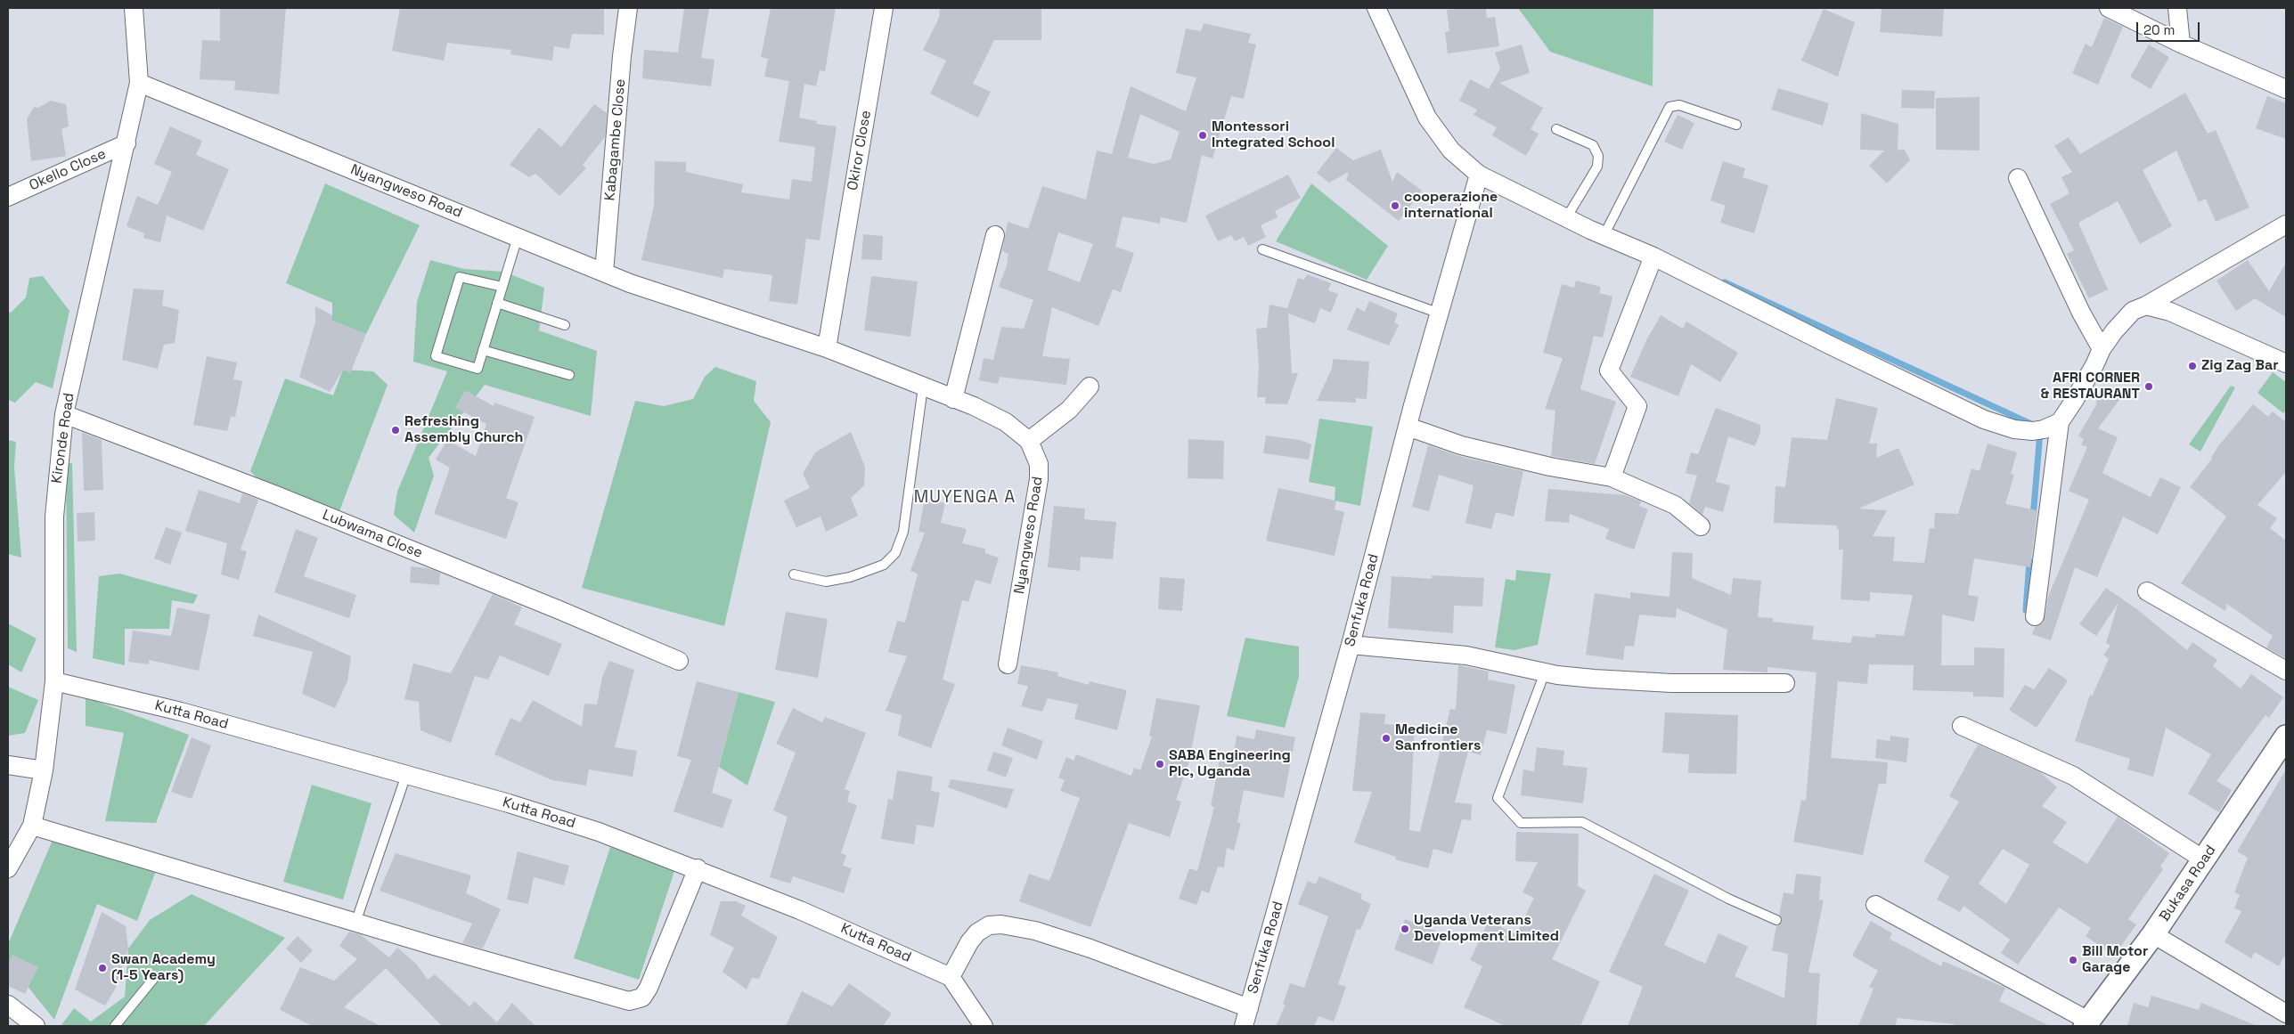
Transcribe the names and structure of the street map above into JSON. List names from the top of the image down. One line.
{"streets":{"street":["Kabagambe Close","Okiror Close","Okello Close","Nyangweso Road","Kironde Road","Lubwama Close","Senfuka Road","Kutta Road","Bukasa Road"]},"crossings":[["Kabagambe Close","Nyangweso Road"],["Okiror Close","Nyangweso Road"],["Okello Close","Kironde Road"],["Nyangweso Road","Kironde Road"],["Kironde Road","Lubwama Close"],["Kironde Road","Kutta Road"]],"districts":["MUYENGA A"],"places":["Montessori Integrated School","cooperazione international","Zig Zag Bar","AFRI CORNER & RESTAURANT","Refreshing Assembly Church","Medicine Sanfrontiers","SABA Engineering Plc, Uganda","Uganda Veterans Development Limited","Bill Motor Garage","Swan Academy (1-5 Years)"],"scale_bar":"20 m"}
